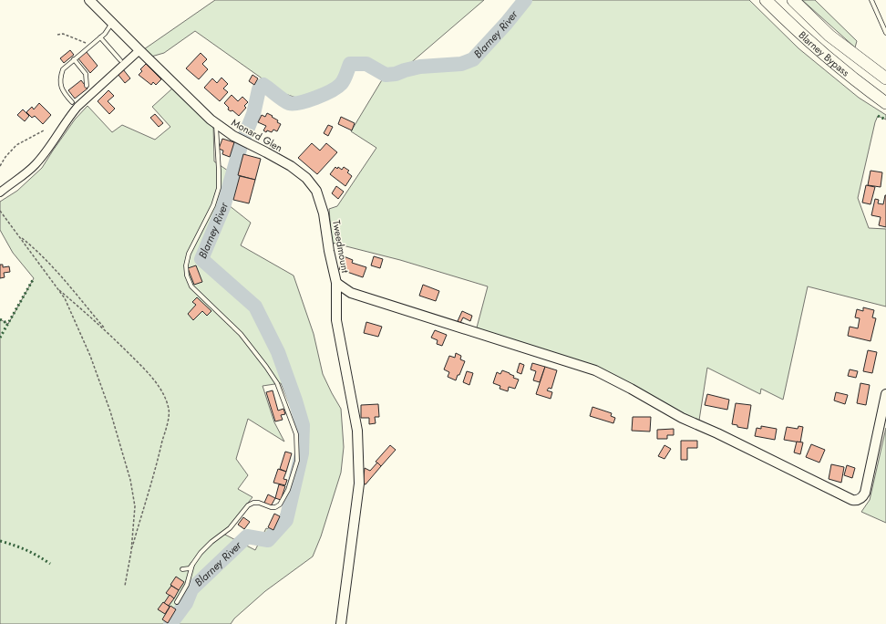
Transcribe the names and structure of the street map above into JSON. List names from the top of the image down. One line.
{"streets":{"highway":["Blarney Bypass"],"street":["Monard Glen","Tweedmount"]},"crossings":[["Monard Glen","Tweedmount"]],"water":["Blarney River"]}
